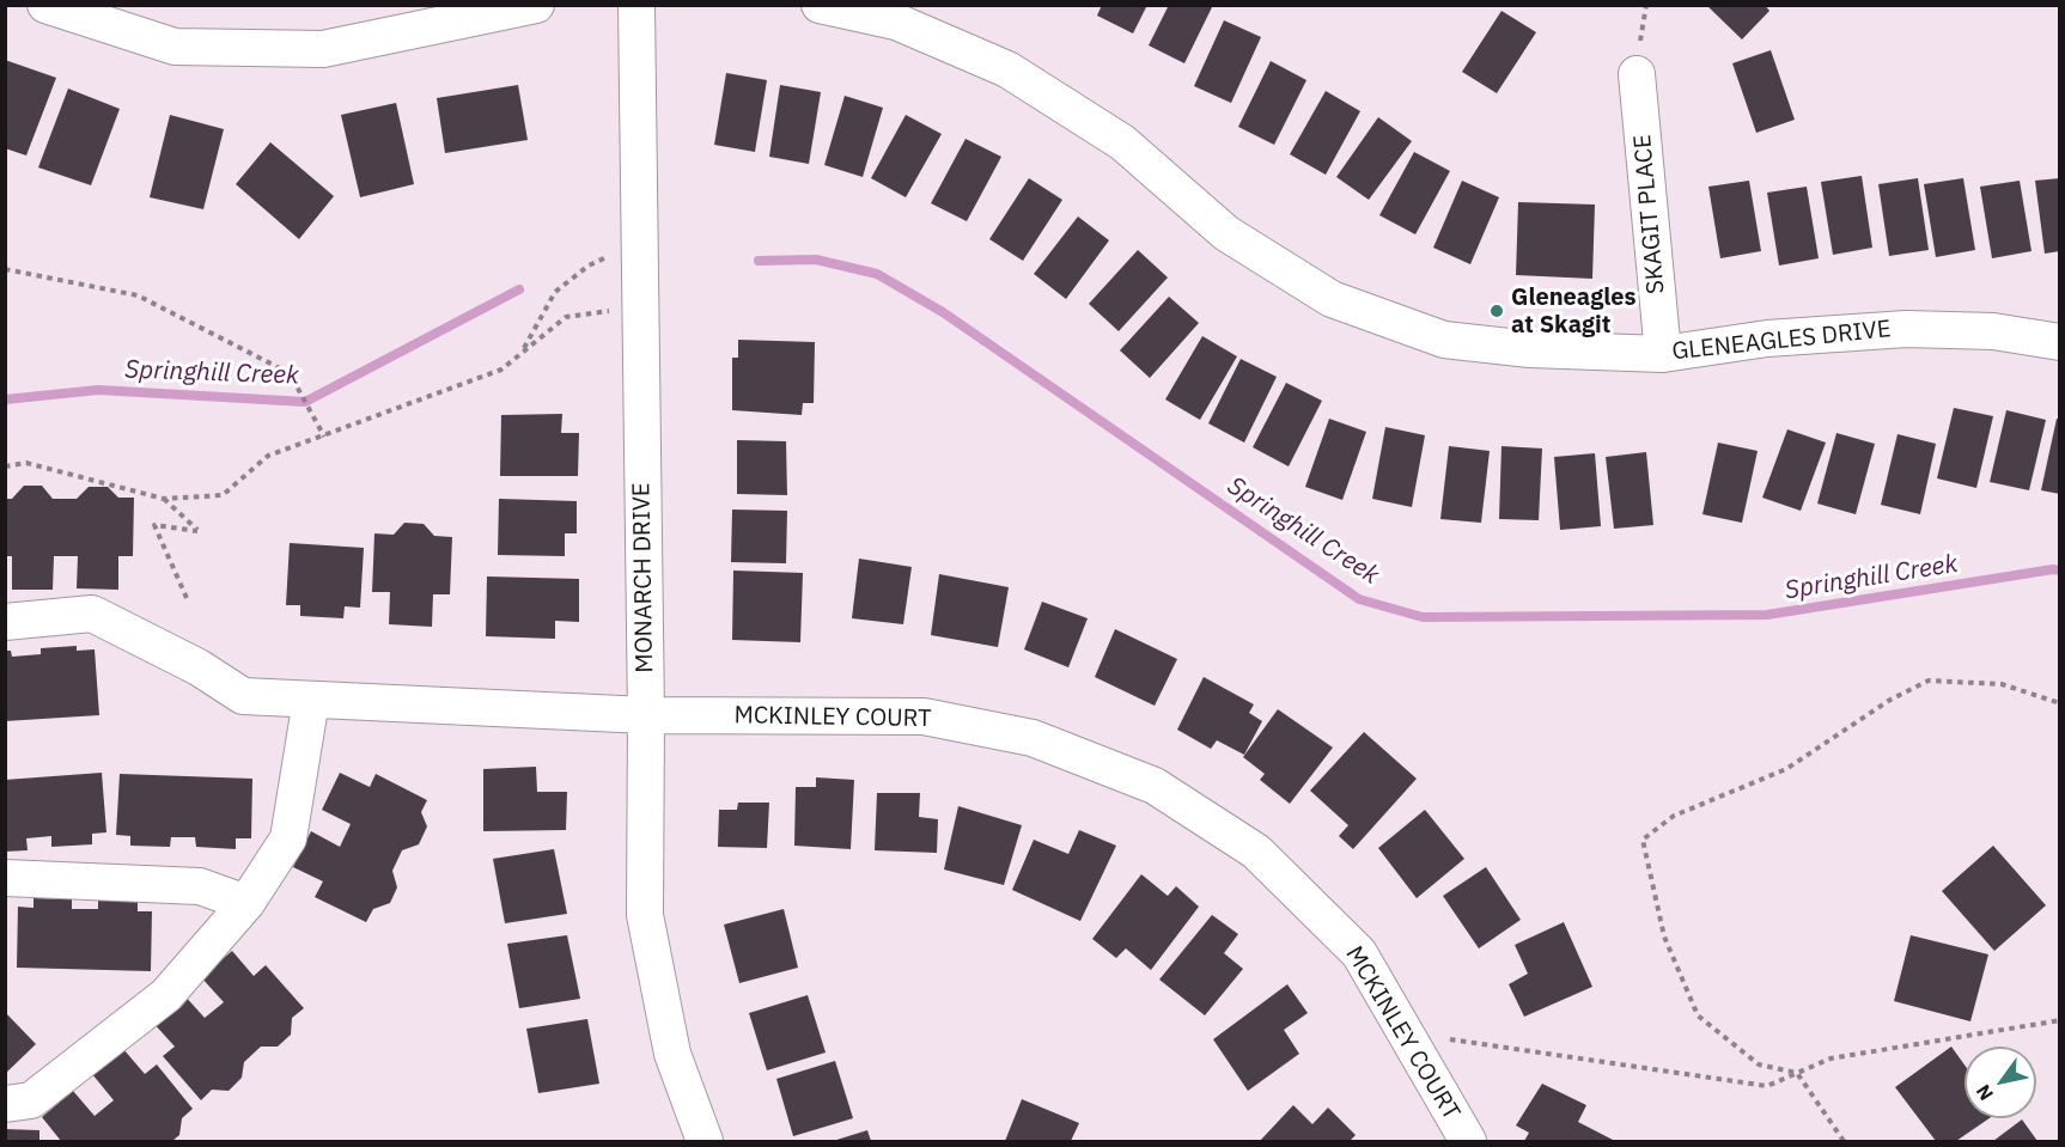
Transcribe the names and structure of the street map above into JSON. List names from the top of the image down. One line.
{"streets":{"street":["SKAGIT PLACE","GLENEAGLES DRIVE","MONARCH DRIVE","MCKINLEY COURT"]},"crossings":[["SKAGIT PLACE","GLENEAGLES DRIVE"],["MONARCH DRIVE","MCKINLEY COURT"]],"water":["Springhill Creek"],"places":["Gleneagles at Skagit"],"north":"bottom left"}
